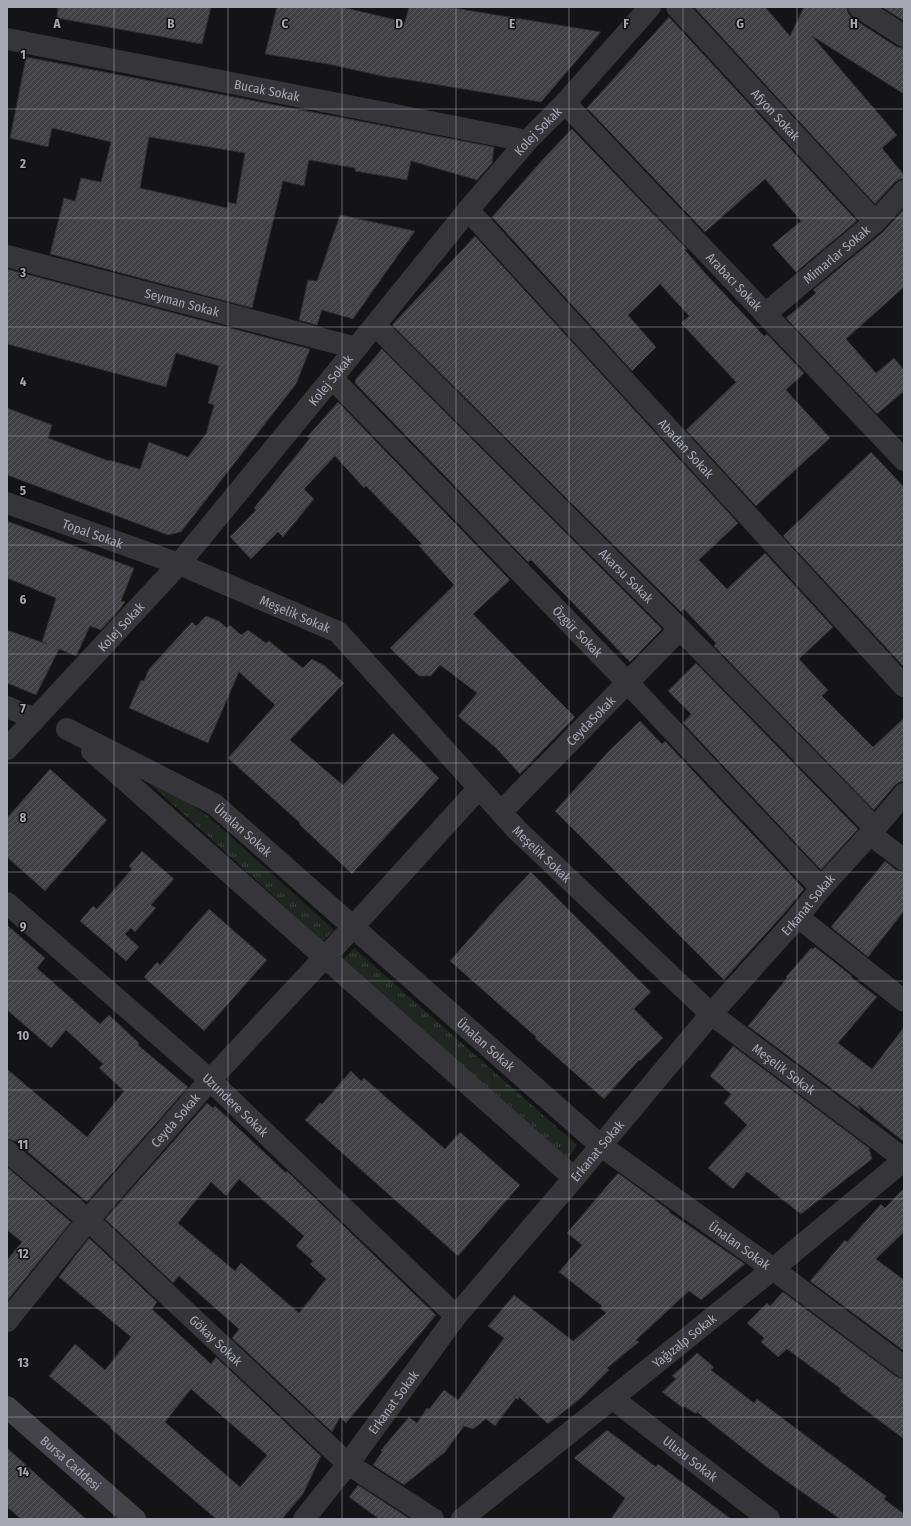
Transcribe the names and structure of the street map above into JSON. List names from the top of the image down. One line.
{"streets":{"main road":["Bursa Caddesi"],"street":["Bucak Sokak","Afyon Sokak","Kolej Sokak","Mimarlar Sokak","Arabacı Sokak","Seyman Sokak","Abadan Sokak","Topal Sokak","Akarsu Sokak","Meşelik Sokak","Özgür Sokak","CeydaSokak","Ünalan Sokak","Erkanat Sokak","Uzundere Sokak","Ceyda Sokak","Gökay Sokak","Yağızalp Sokak","Ulusu Sokak"]},"crossings":[["Bucak Sokak","Kolej Sokak"],["Afyon Sokak","Mimarlar Sokak"],["Kolej Sokak","Arabacı Sokak"],["Kolej Sokak","Seyman Sokak"],["Kolej Sokak","Abadan Sokak"],["Kolej Sokak","Topal Sokak"],["Kolej Sokak","Akarsu Sokak"],["Kolej Sokak","Meşelik Sokak"],["Kolej Sokak","Özgür Sokak"],["Kolej Sokak","Ünalan Sokak"],["Mimarlar Sokak","Arabacı Sokak"],["Topal Sokak","Meşelik Sokak"],["Akarsu Sokak","CeydaSokak"],["Akarsu Sokak","Erkanat Sokak"],["Meşelik Sokak","CeydaSokak"],["Meşelik Sokak","Erkanat Sokak"],["Meşelik Sokak","Ceyda Sokak"],["Meşelik Sokak","Yağızalp Sokak"],["Özgür Sokak","CeydaSokak"],["Özgür Sokak","Erkanat Sokak"],["Ünalan Sokak","Erkanat Sokak"],["Ünalan Sokak","Ceyda Sokak"],["Ünalan Sokak","Yağızalp Sokak"],["Erkanat Sokak","Uzundere Sokak"],["Erkanat Sokak","Gökay Sokak"],["Uzundere Sokak","Ceyda Sokak"],["Ceyda Sokak","Gökay Sokak"],["Yağızalp Sokak","Ulusu Sokak"]],"grid":{"columns":["A","B","C","D","E","F","G","H"],"rows":["1","2","3","4","5","6","7","8","9","10","11","12","13","14"]}}
